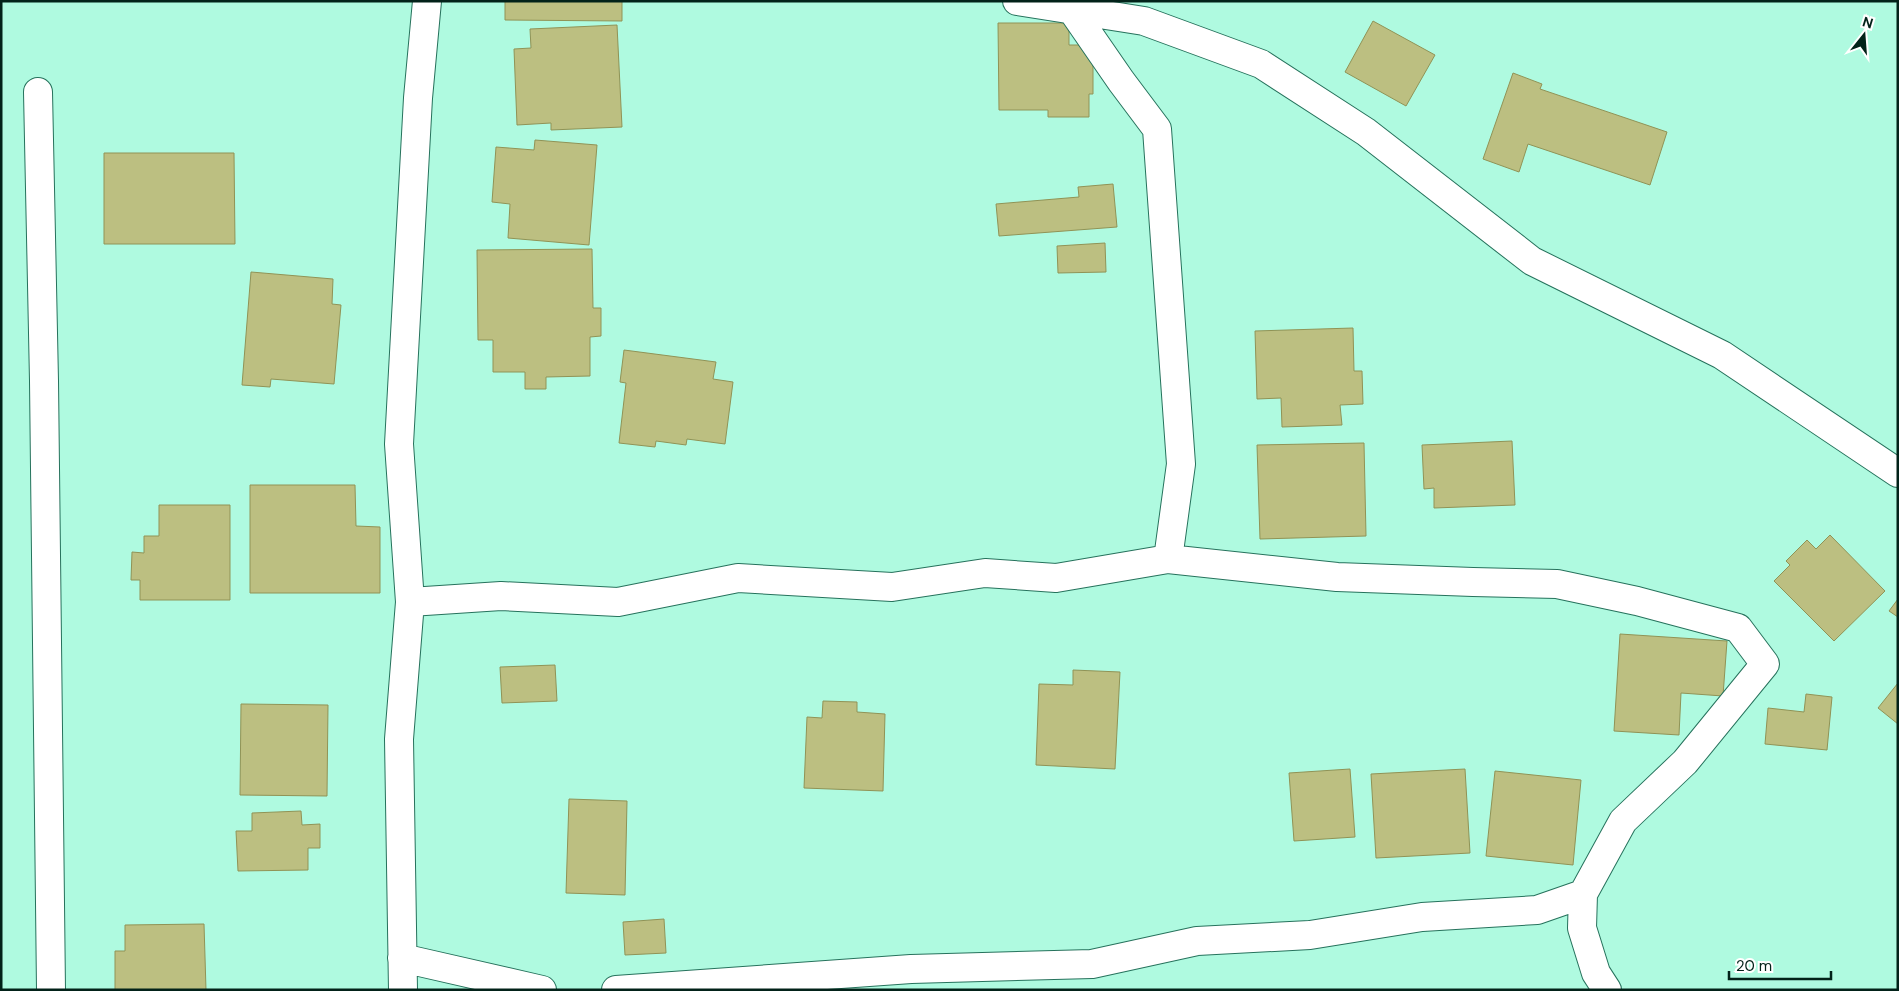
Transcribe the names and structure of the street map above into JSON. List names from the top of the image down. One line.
{"scale_bar":"20 m","north":"top"}
